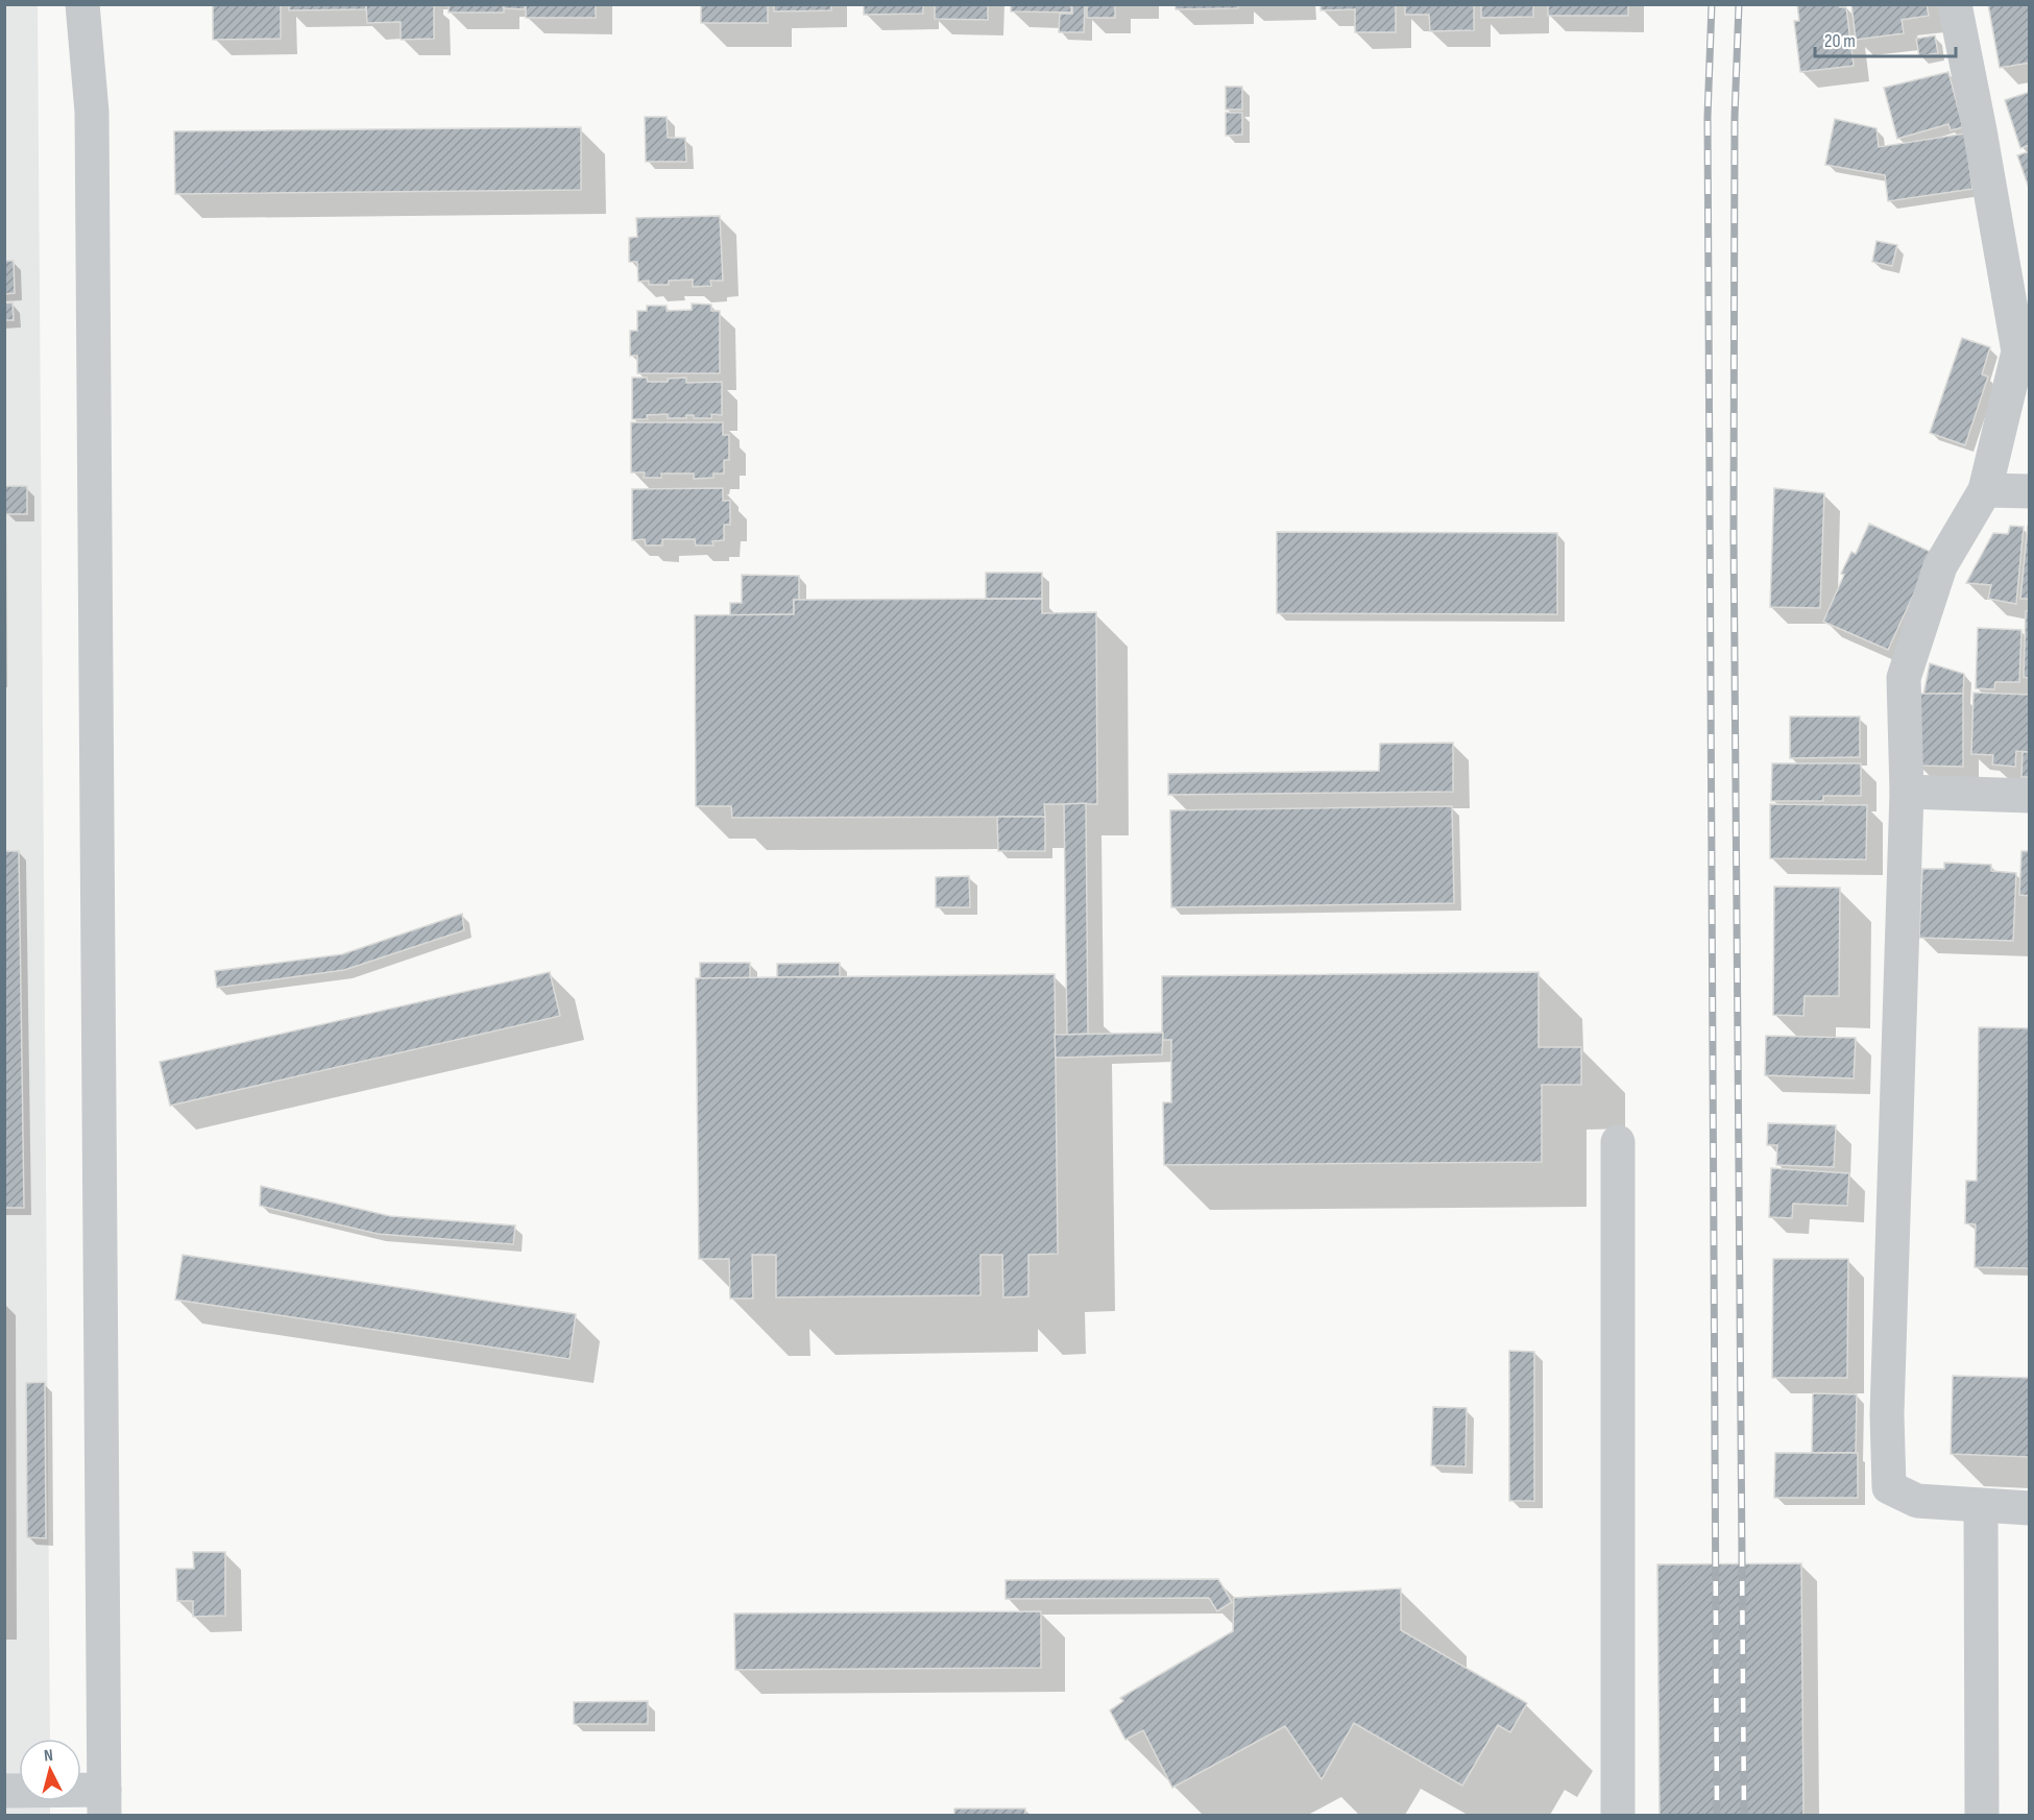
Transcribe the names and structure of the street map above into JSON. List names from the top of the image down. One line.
{"scale_bar":"20 m","north":"top"}
